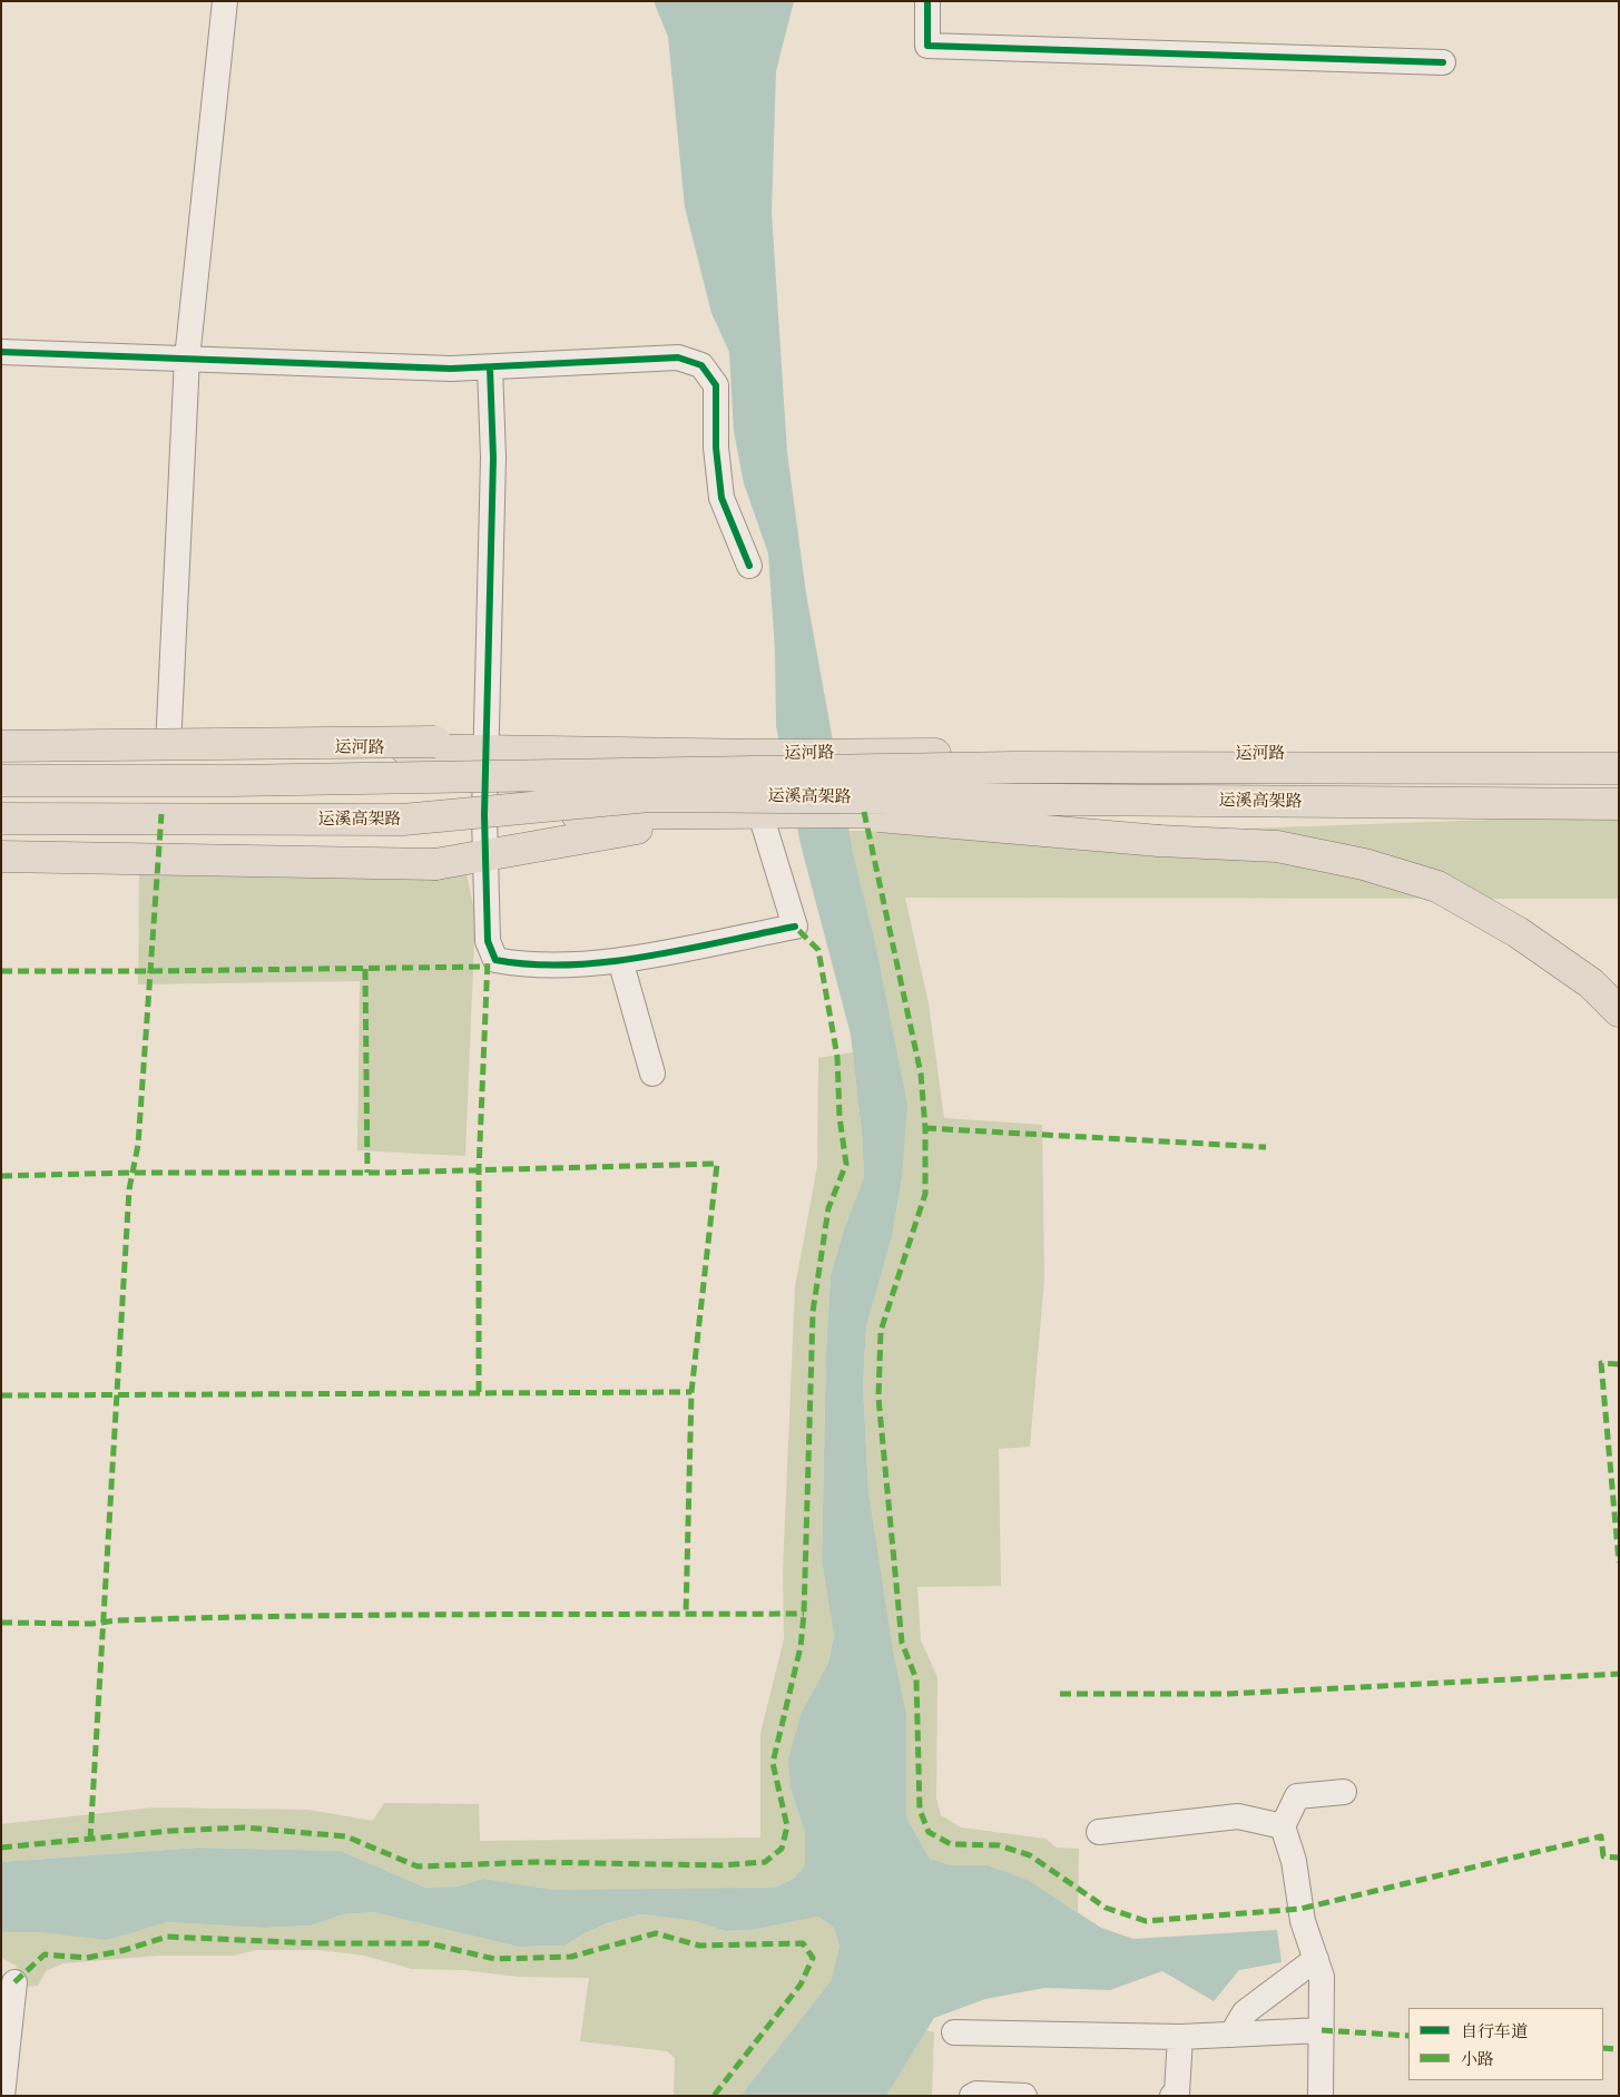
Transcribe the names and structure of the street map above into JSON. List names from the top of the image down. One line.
{"streets":{"main road":["运河路","运溪高架路"]},"legend":["自行车道","小路"]}
